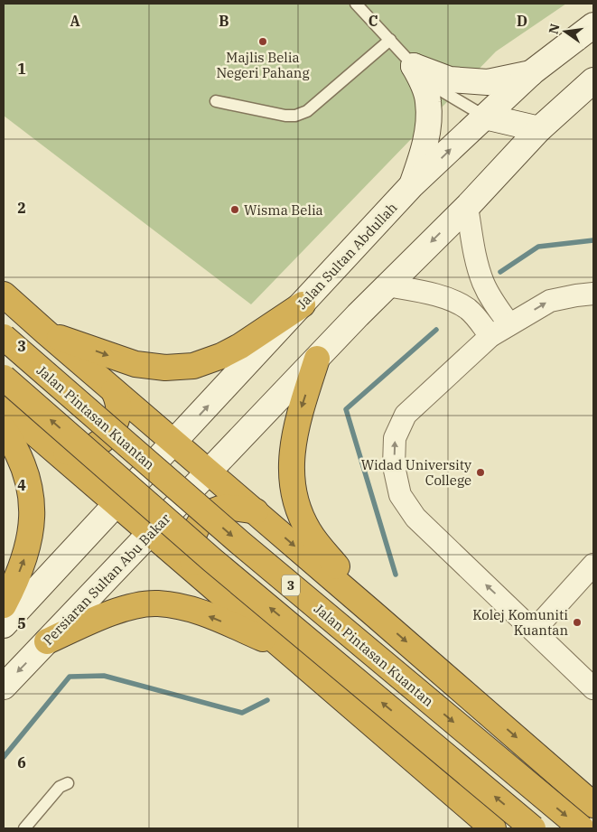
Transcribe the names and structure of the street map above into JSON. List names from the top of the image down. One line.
{"streets":{"highway":["Jalan Pintasan Kuantan","3"],"main road":["Jalan Sultan Abdullah","Persiaran Sultan Abu Bakar"]},"places":["Majlis Belia Negeri Pahang","Wisma Belia","Widad University College","Kolej Komuniti Kuantan"],"north":"left","grid":{"columns":["A","B","C","D"],"rows":["1","2","3","4","5","6"]}}
